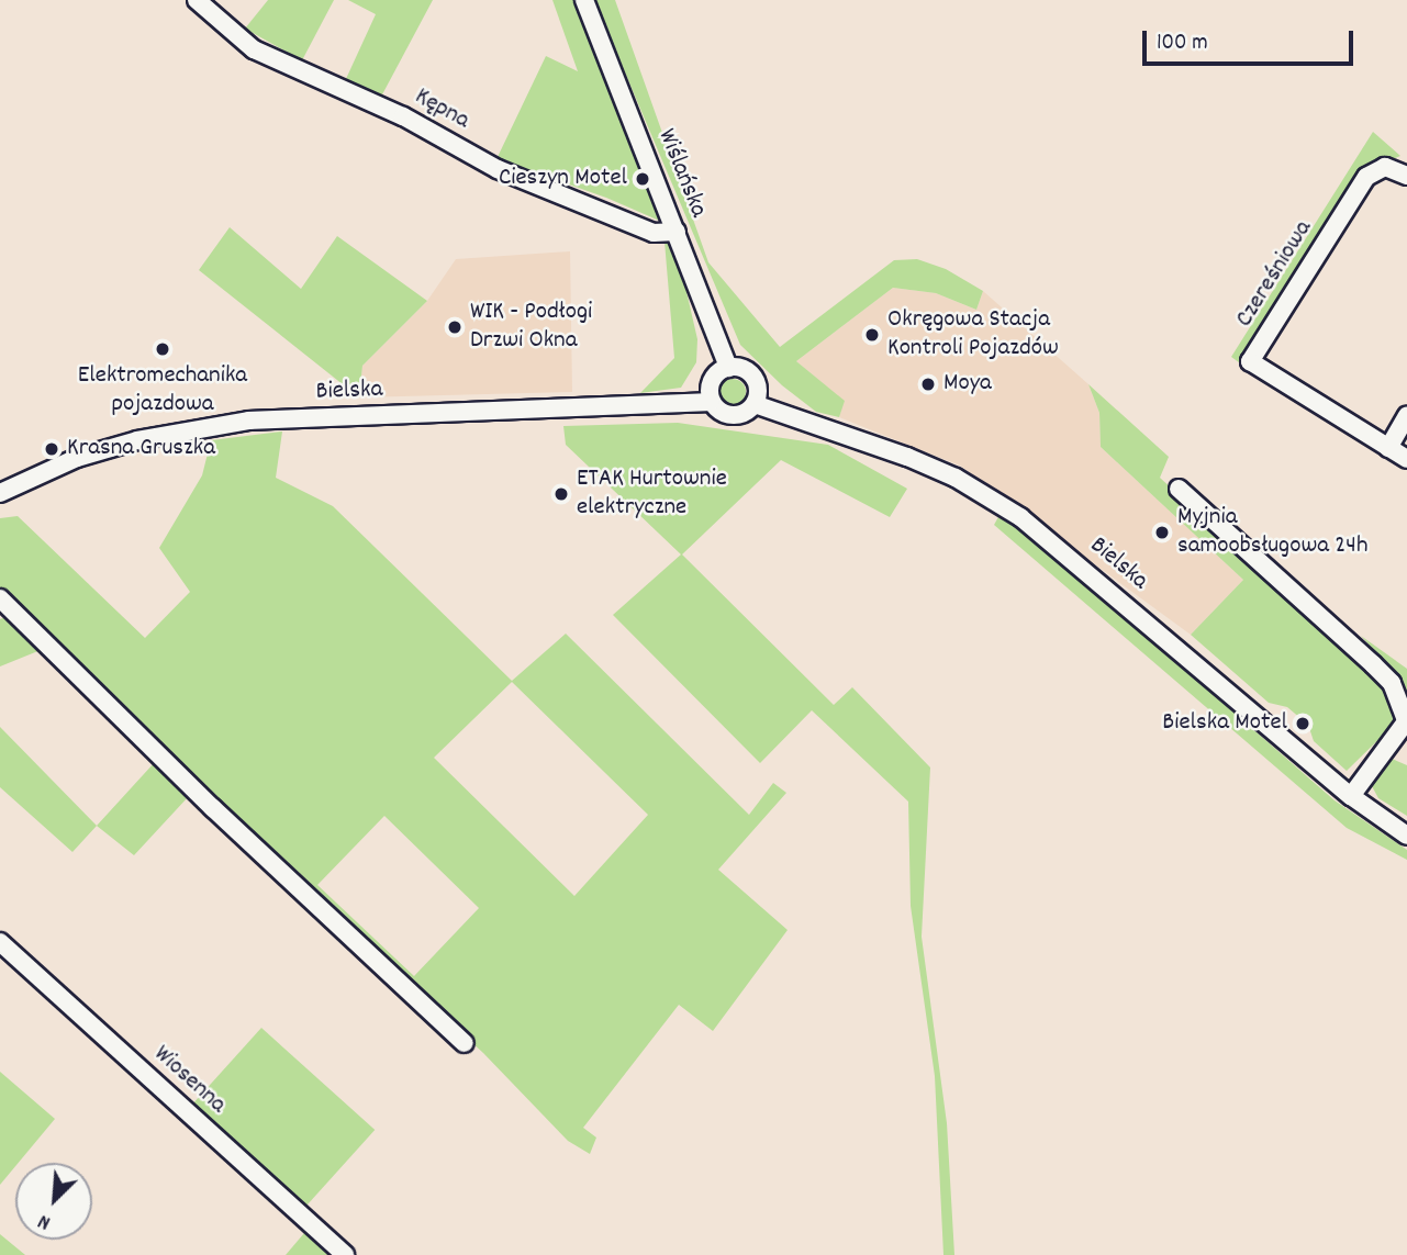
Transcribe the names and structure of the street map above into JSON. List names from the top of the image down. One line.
{"streets":{"street":["Kępna","Wiślańska","Czereśniowa","Bielska","Wiosenna"]},"crossings":[["Kępna","Wiślańska"],["Wiślańska","Bielska"]],"places":["Cieszyn Motel","WIK - Podłogi Drzwi Okna","Okręgowa Stacja Kontroli Pojazdów","Elektromechanika pojazdowa","Moya","Krasna Gruszka","ETAK Hurtownie elektryczne","Myjnia samoobsługowa 24h","Bielska Motel"],"scale_bar":"100 m","north":"bottom left"}
